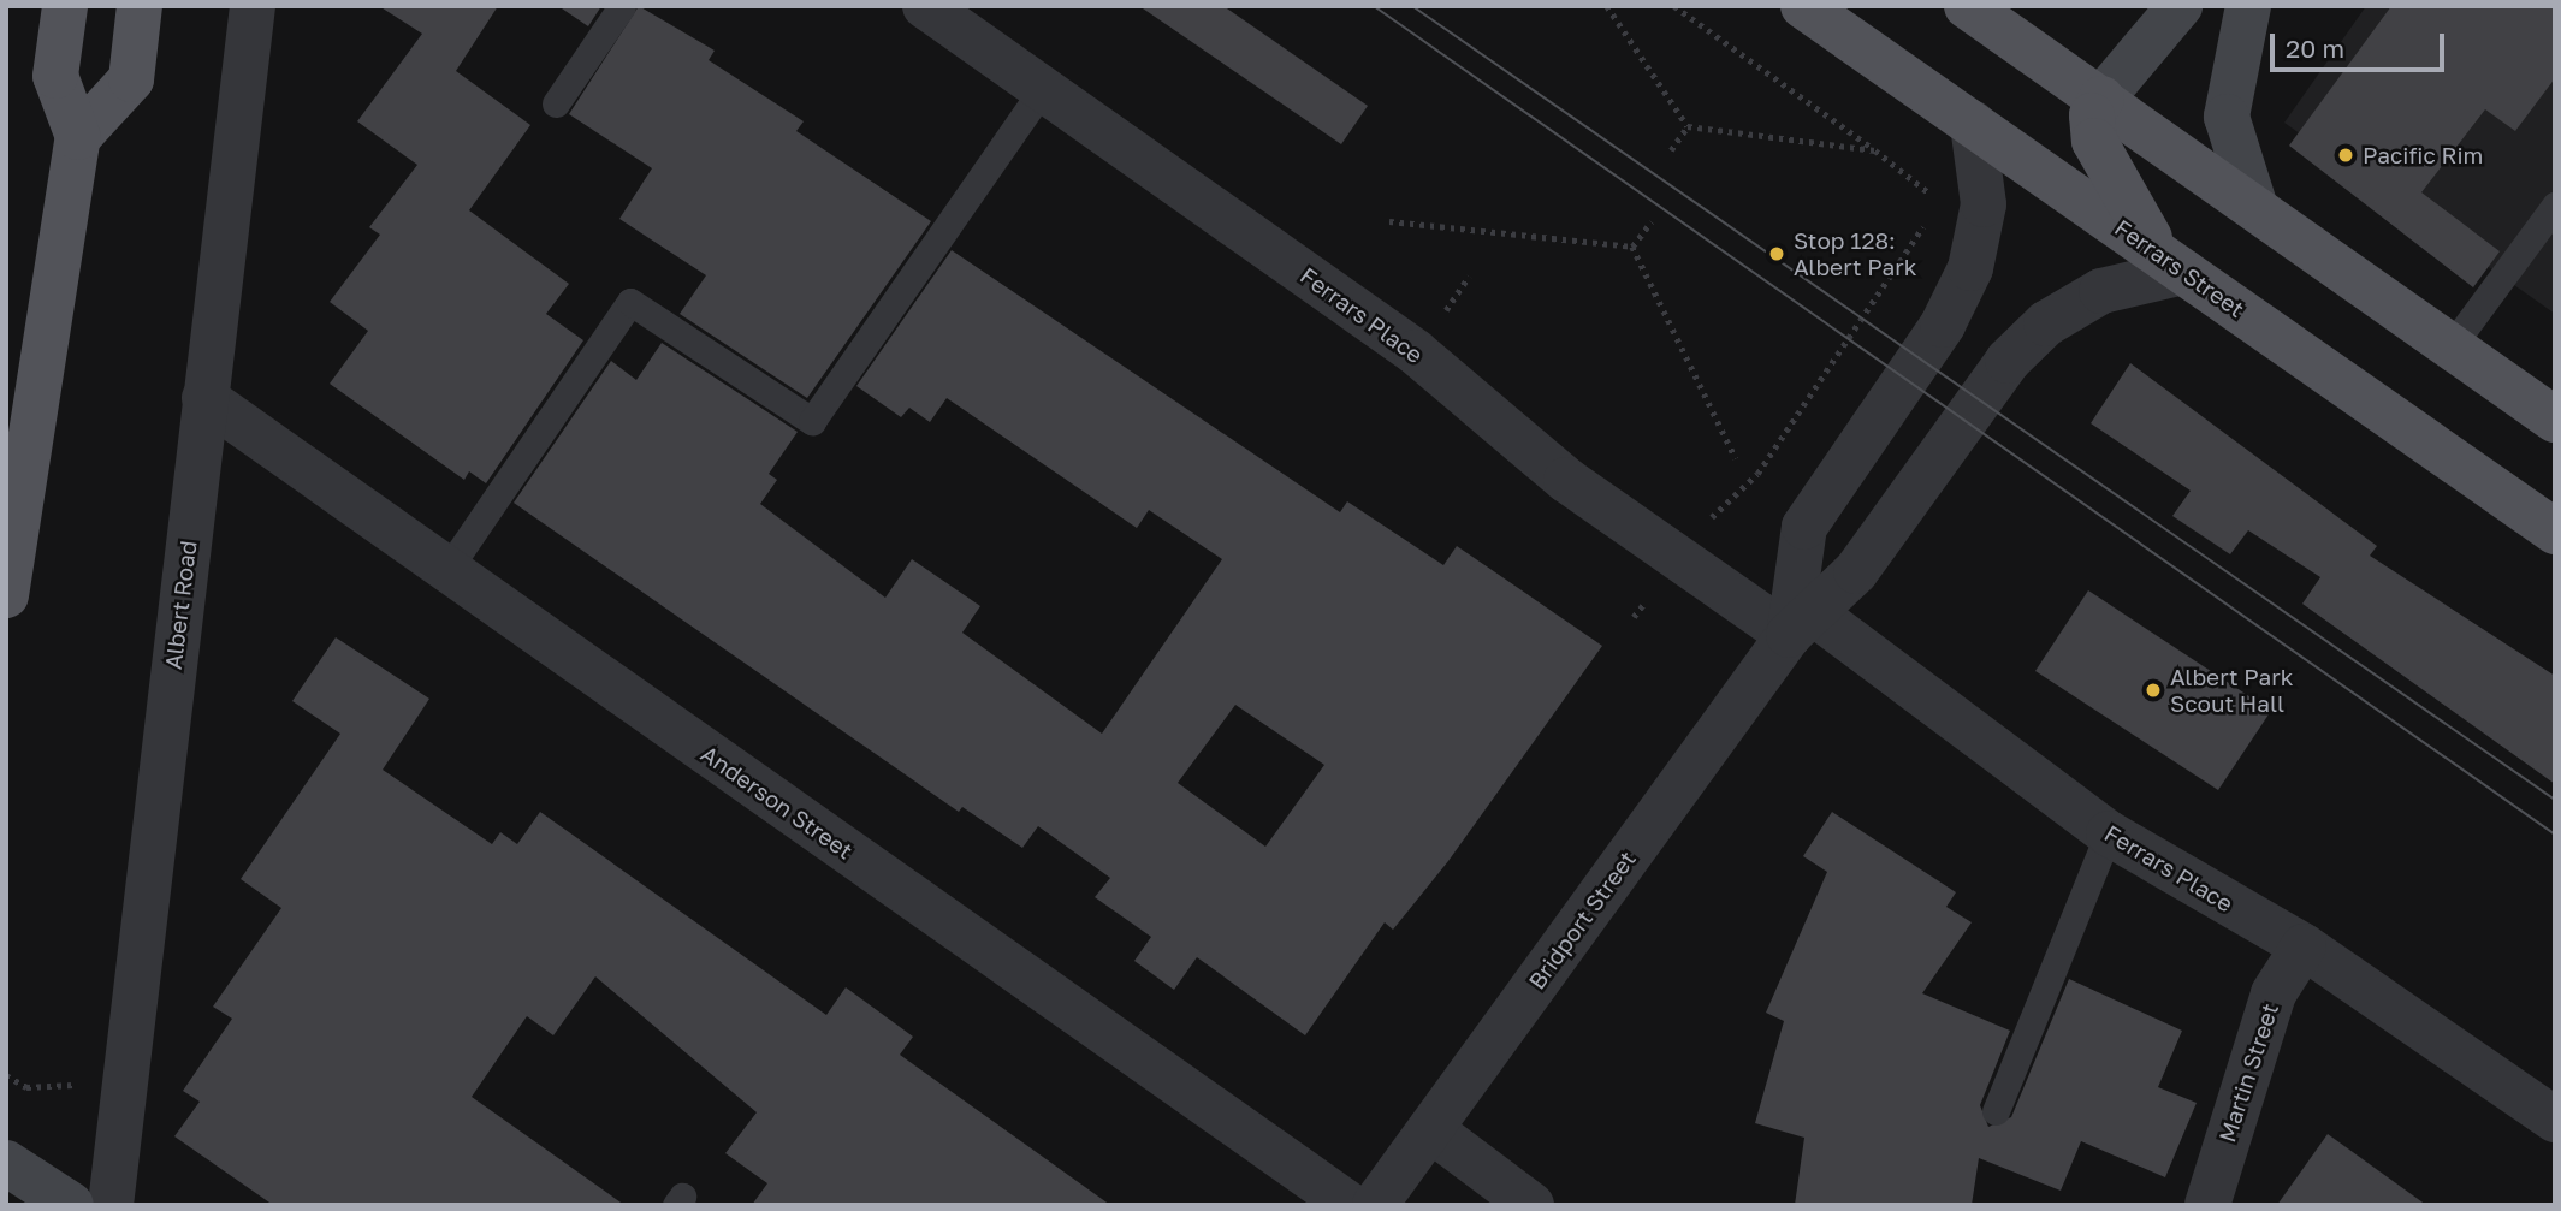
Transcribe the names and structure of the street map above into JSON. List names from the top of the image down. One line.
{"streets":{"main road":["Ferrars Street"],"street":["Ferrars Place","Albert Road","Anderson Street","Bridport Street","Martin Street"]},"crossings":[["Ferrars Street","Bridport Street"],["Ferrars Place","Bridport Street"],["Ferrars Place","Martin Street"],["Albert Road","Anderson Street"]],"places":["Pacific Rim","Stop 128: Albert Park","Albert Park Scout Hall"],"scale_bar":"20 m"}
